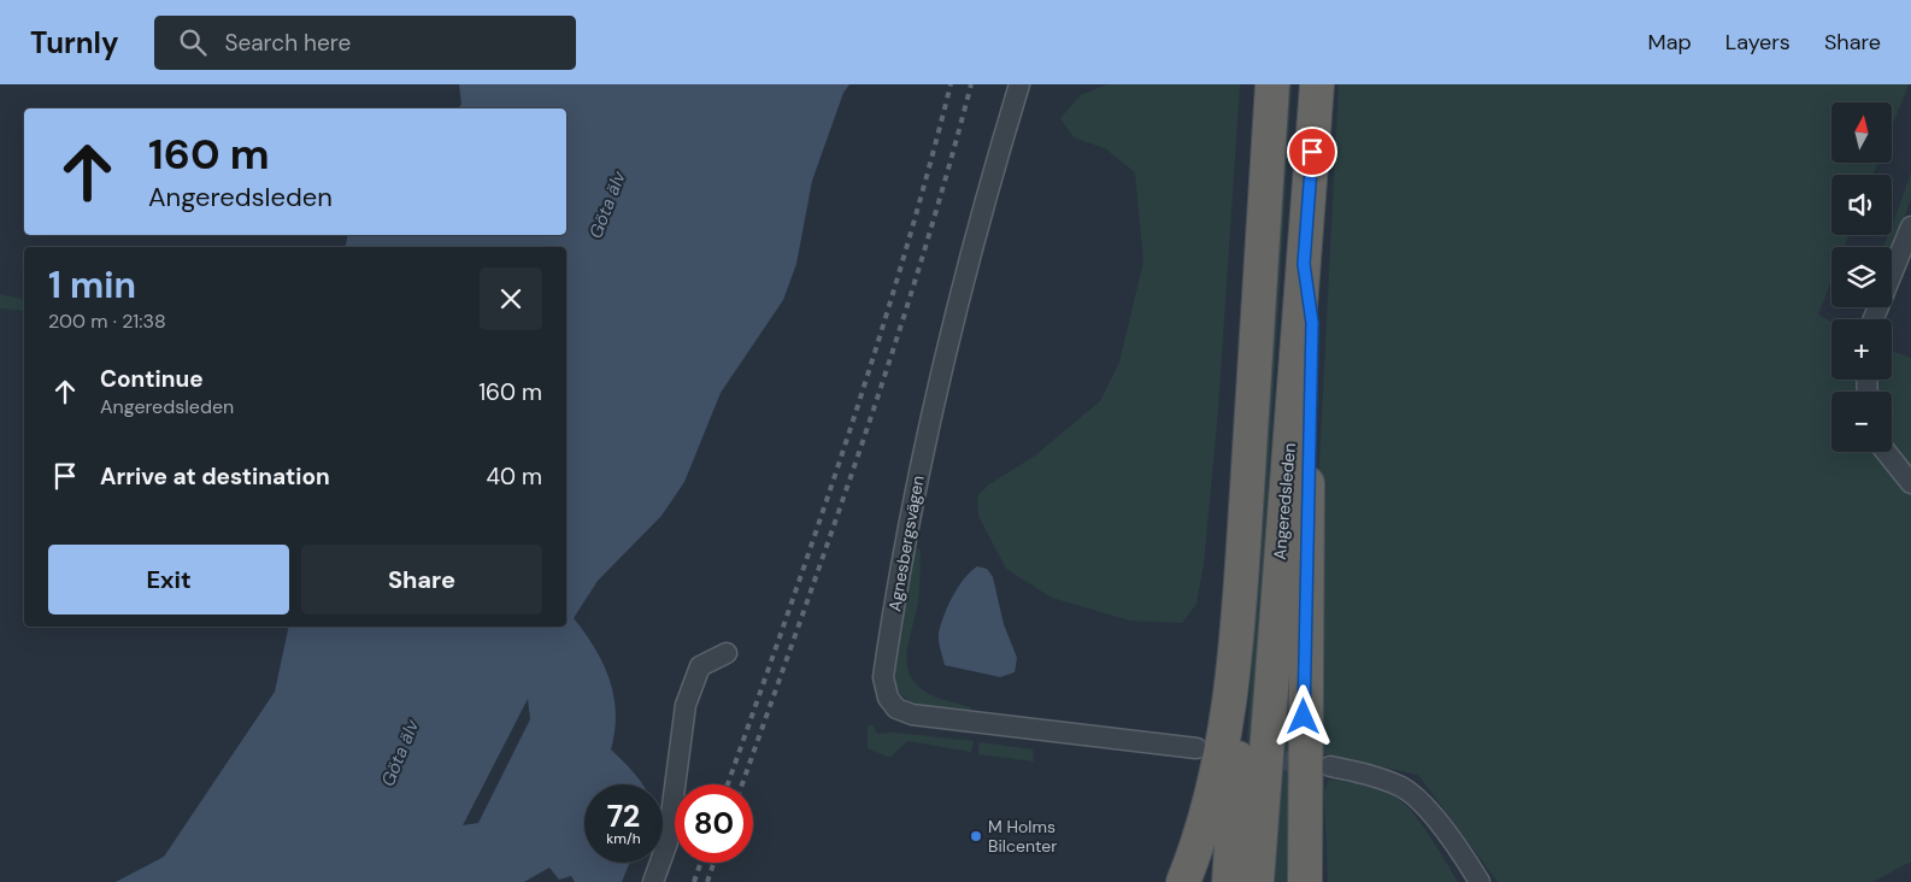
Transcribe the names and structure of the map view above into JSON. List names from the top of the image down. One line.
{"streets":{"highway":["Angeredsleden"],"street":["Agnesbergsvägen"]},"water":["Göta älv"],"places":["M Holms Bilcenter"],"north":"top","page":{"header":"Turnly","search":"Search here","nav":["Map","Layers","Share"],"map_buttons":["+","−"],"turn":["160 m","Angeredsleden"],"heading":["1 min","200 m · 21:38"],"list":[{"name":"Continue","note":"Angeredsleden","value":"160 m"},{"name":"Arrive at destination","value":"40 m"}],"buttons":["Exit","Share"],"speed":"72 km/h","limit":"80"}}
